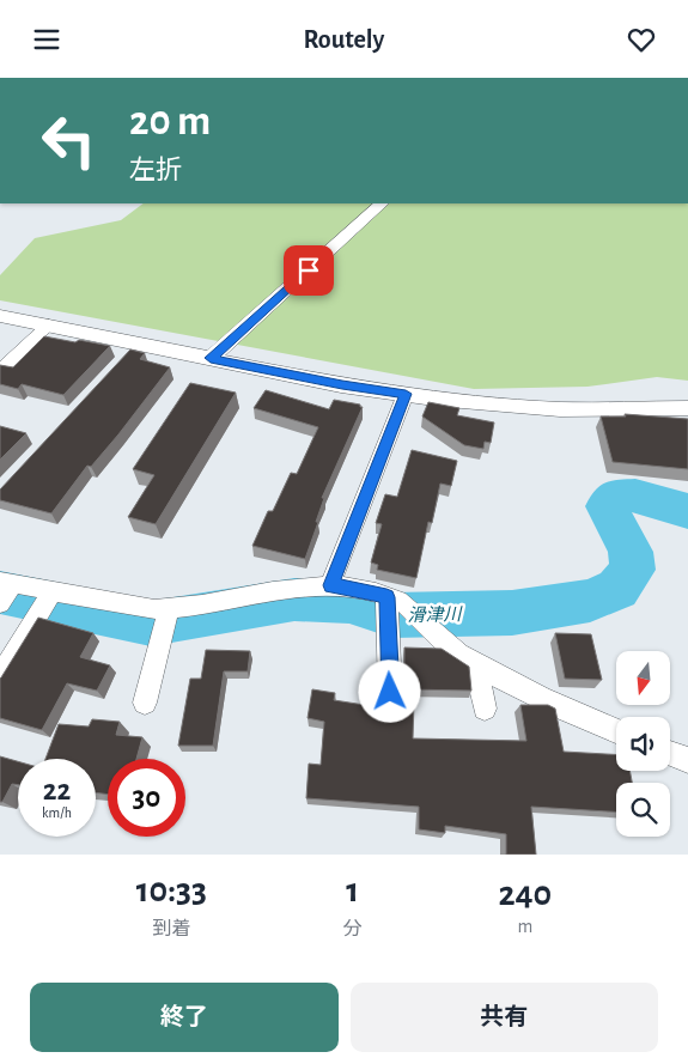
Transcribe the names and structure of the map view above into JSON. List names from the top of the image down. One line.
{"water":["滑津川"],"north":"bottom","page":{"header":"Routely","turn":["20 m","左折"],"speed":"22 km/h","limit":"30","eta":["10:33","到着","1","分","240","m"],"buttons":["終了","共有"]}}
